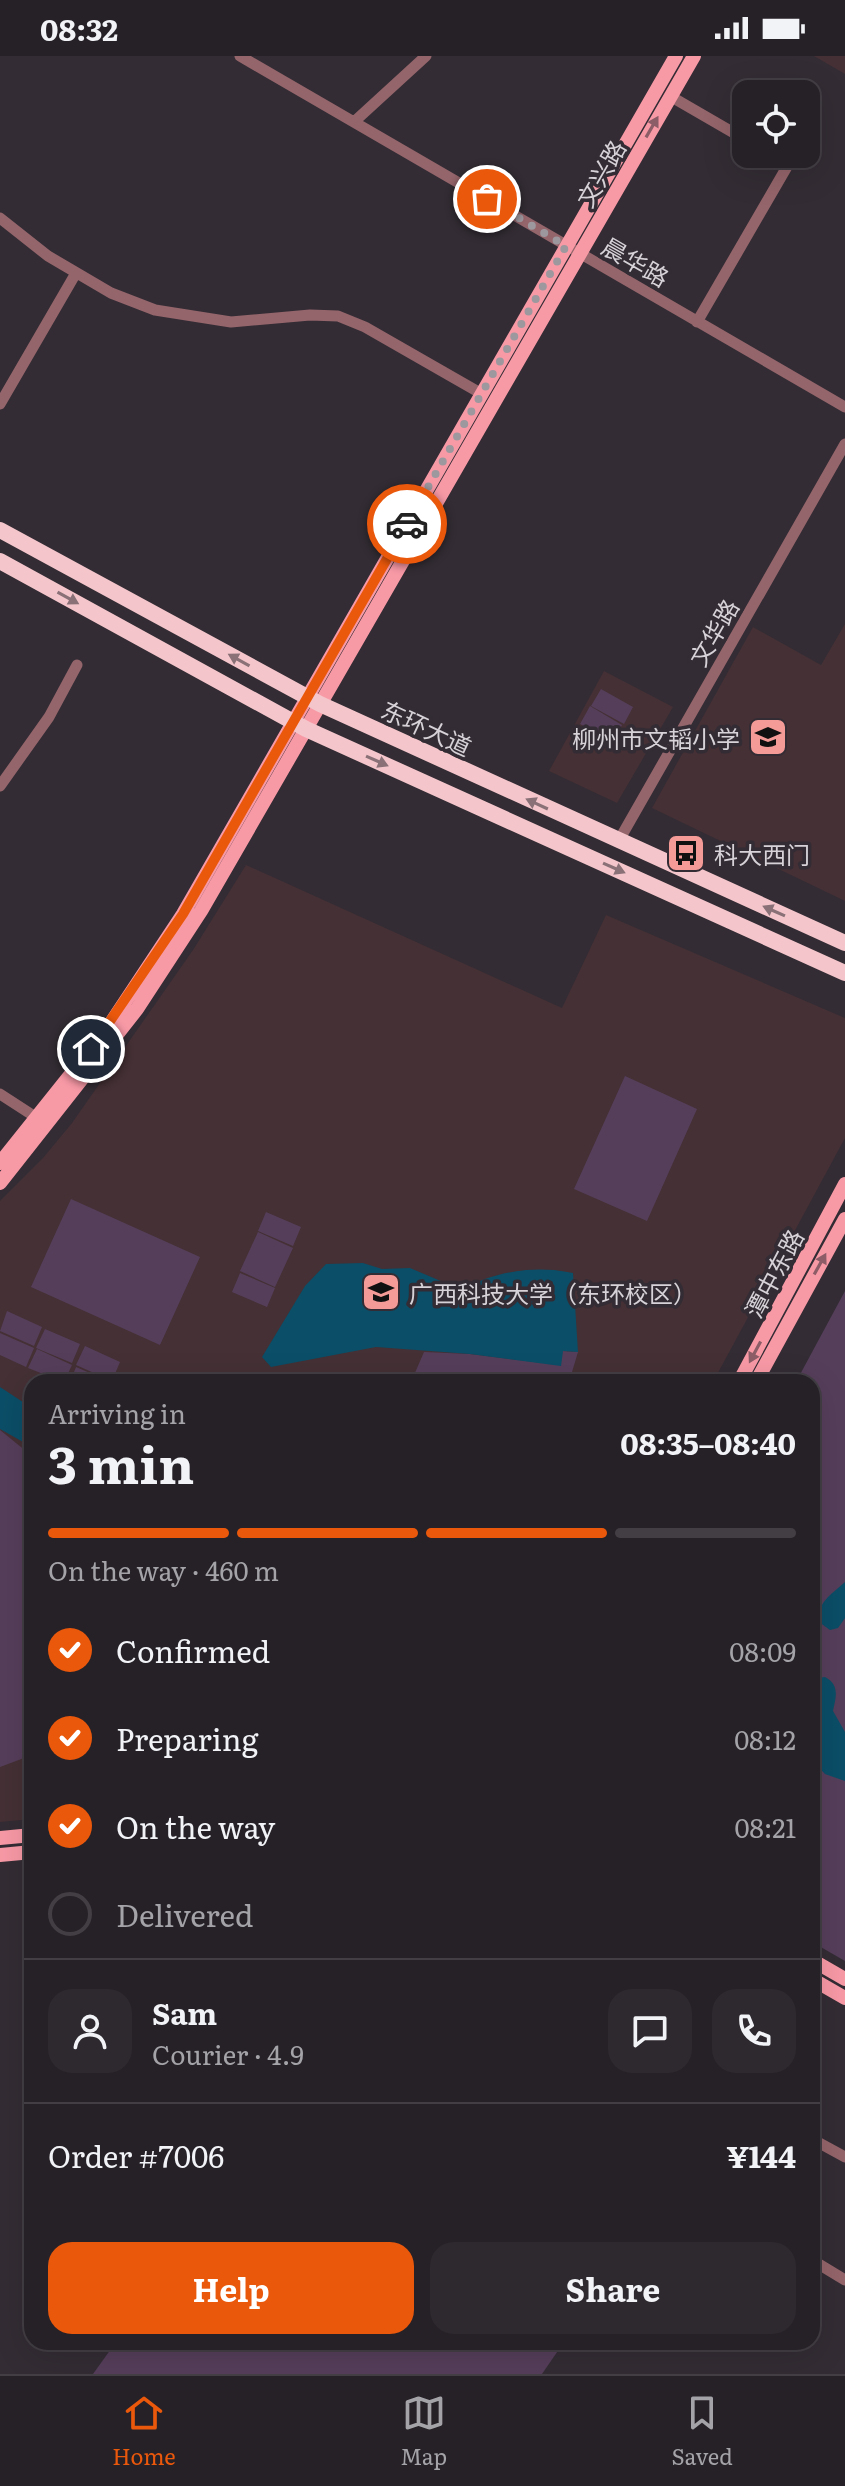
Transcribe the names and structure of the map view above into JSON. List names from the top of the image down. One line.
{"streets":{"highway":["东环大道"],"main road":["文兴路","潭中东路"],"street":["晨华路","文华路"]},"crossings":[["文兴路","晨华路"],["文兴路","东环大道"],["文华路","东环大道"]],"places":{"school or university":["柳州市文韬小学","广西科技大学（东环校区）"],"bus stop":["科大西门"]},"page":{"status":"08:32","heading":["3 min","Arriving in","08:35–08:40"],"panel":["Sam","Courier · 4.9","Order #7006","¥144"],"bar":"On the way · 460 m","list":[["Confirmed","08:09"],["Preparing","08:12"],["On the way","08:21"],"Delivered"],"buttons":["Help","Share"],"tabs":["Home","Map","Saved"]}}
